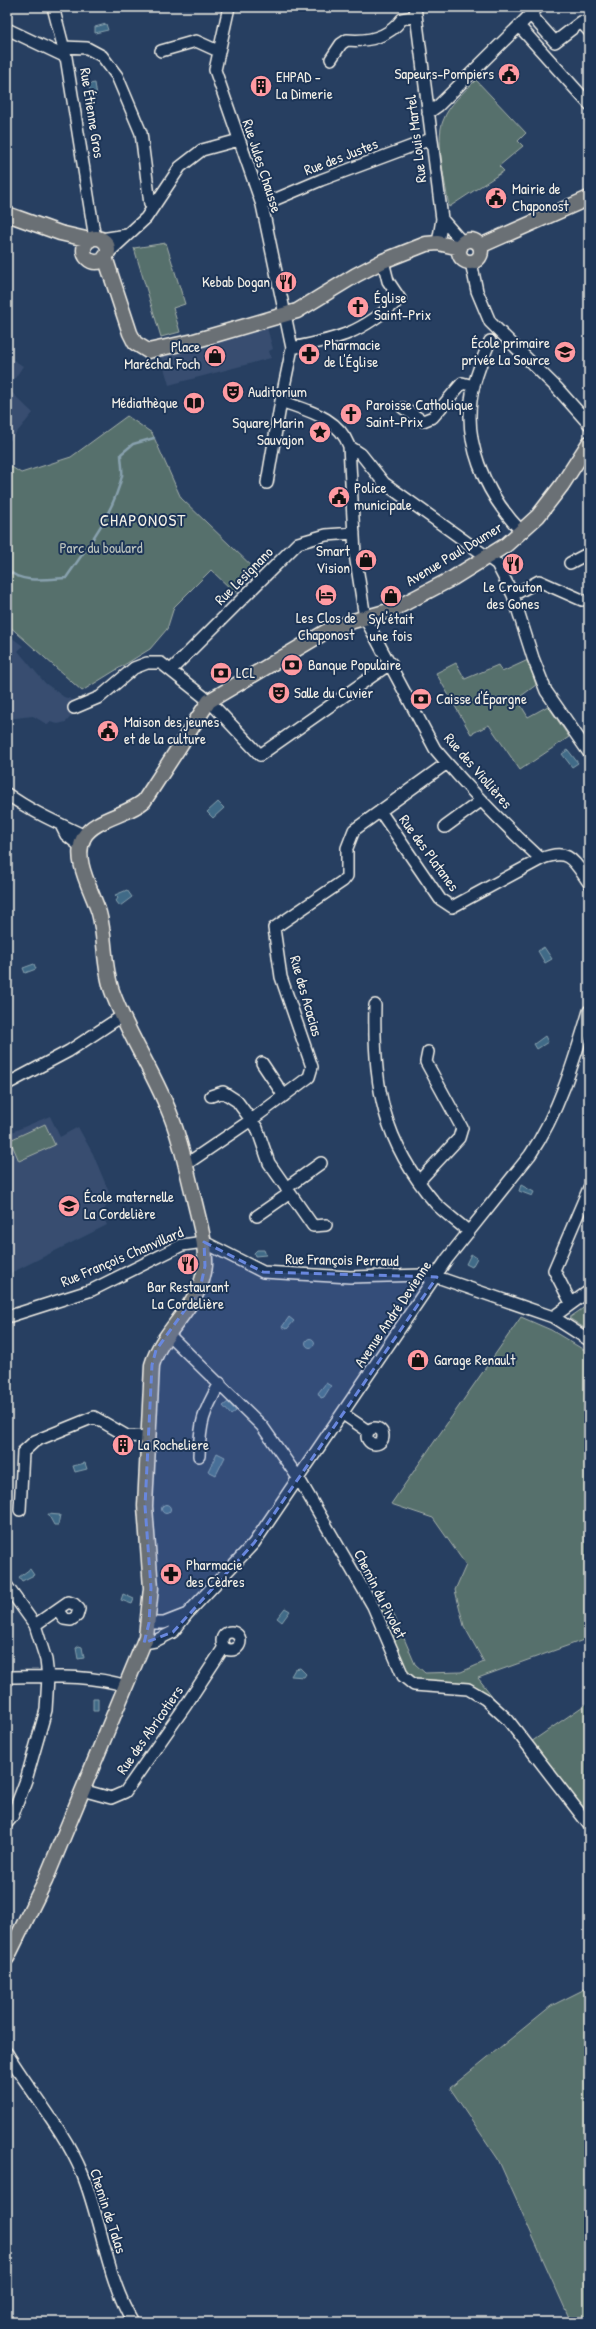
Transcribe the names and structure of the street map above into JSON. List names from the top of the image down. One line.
{"streets":{"main road":["Avenue Paul Doumer"],"street":["Rue Étienne Gros","Rue Louis Martel","Rue des Justes","Rue Jules Chausse","Rue Lesignano","Rue des Viollières","Rue des Platanes","Rue des Acacias","Rue François Chanvillard","Rue François Perraud","Avenue André Devienne","Chemin du Pivolet","Rue des Abricotiers","Chemin de Talas"]},"crossings":[["Rue Louis Martel","Rue des Justes"],["Rue des Justes","Rue Jules Chausse"],["Avenue Paul Doumer","Rue des Viollières"],["Rue des Viollières","Rue des Platanes"],["Rue des Viollières","Rue des Acacias"],["Rue des Platanes","Rue des Acacias"],["Rue François Chanvillard","Rue François Perraud"],["Rue François Perraud","Avenue André Devienne"],["Avenue André Devienne","Chemin du Pivolet"]],"districts":["CHAPONOST"],"parks":["Parc du boulard"],"places":{"public building":["Sapeurs-Pompiers","Mairie de Chaponost","Police municipale","Maison des jeunes et de la culture"],"building":["EHPAD - La Dimerie","La Rocheliere"],"restaurant":["Kebab Dogan","Le Crouton des Gones","Bar Restaurant La Cordelière"],"church":["Église Saint-Prix","Paroisse Catholique Saint-Prix"],"school or university":["École primaire privée La Source","École maternelle La Cordelière"],"pharmacy":["Pharmacie de l'Église","Pharmacie des Cèdres"],"shop":["Place Maréchal Foch","Smart Vision","Syl'était une fois","Garage Renault"],"theatre":["Auditorium","Salle du Cuvier"],"library":["Médiathèque"],"place":["Square Marin Sauvajon"],"hotel":["Les Clos de Chaponost"],"bank":["Banque Populaire","LCL","Caisse d'Épargne"]}}
